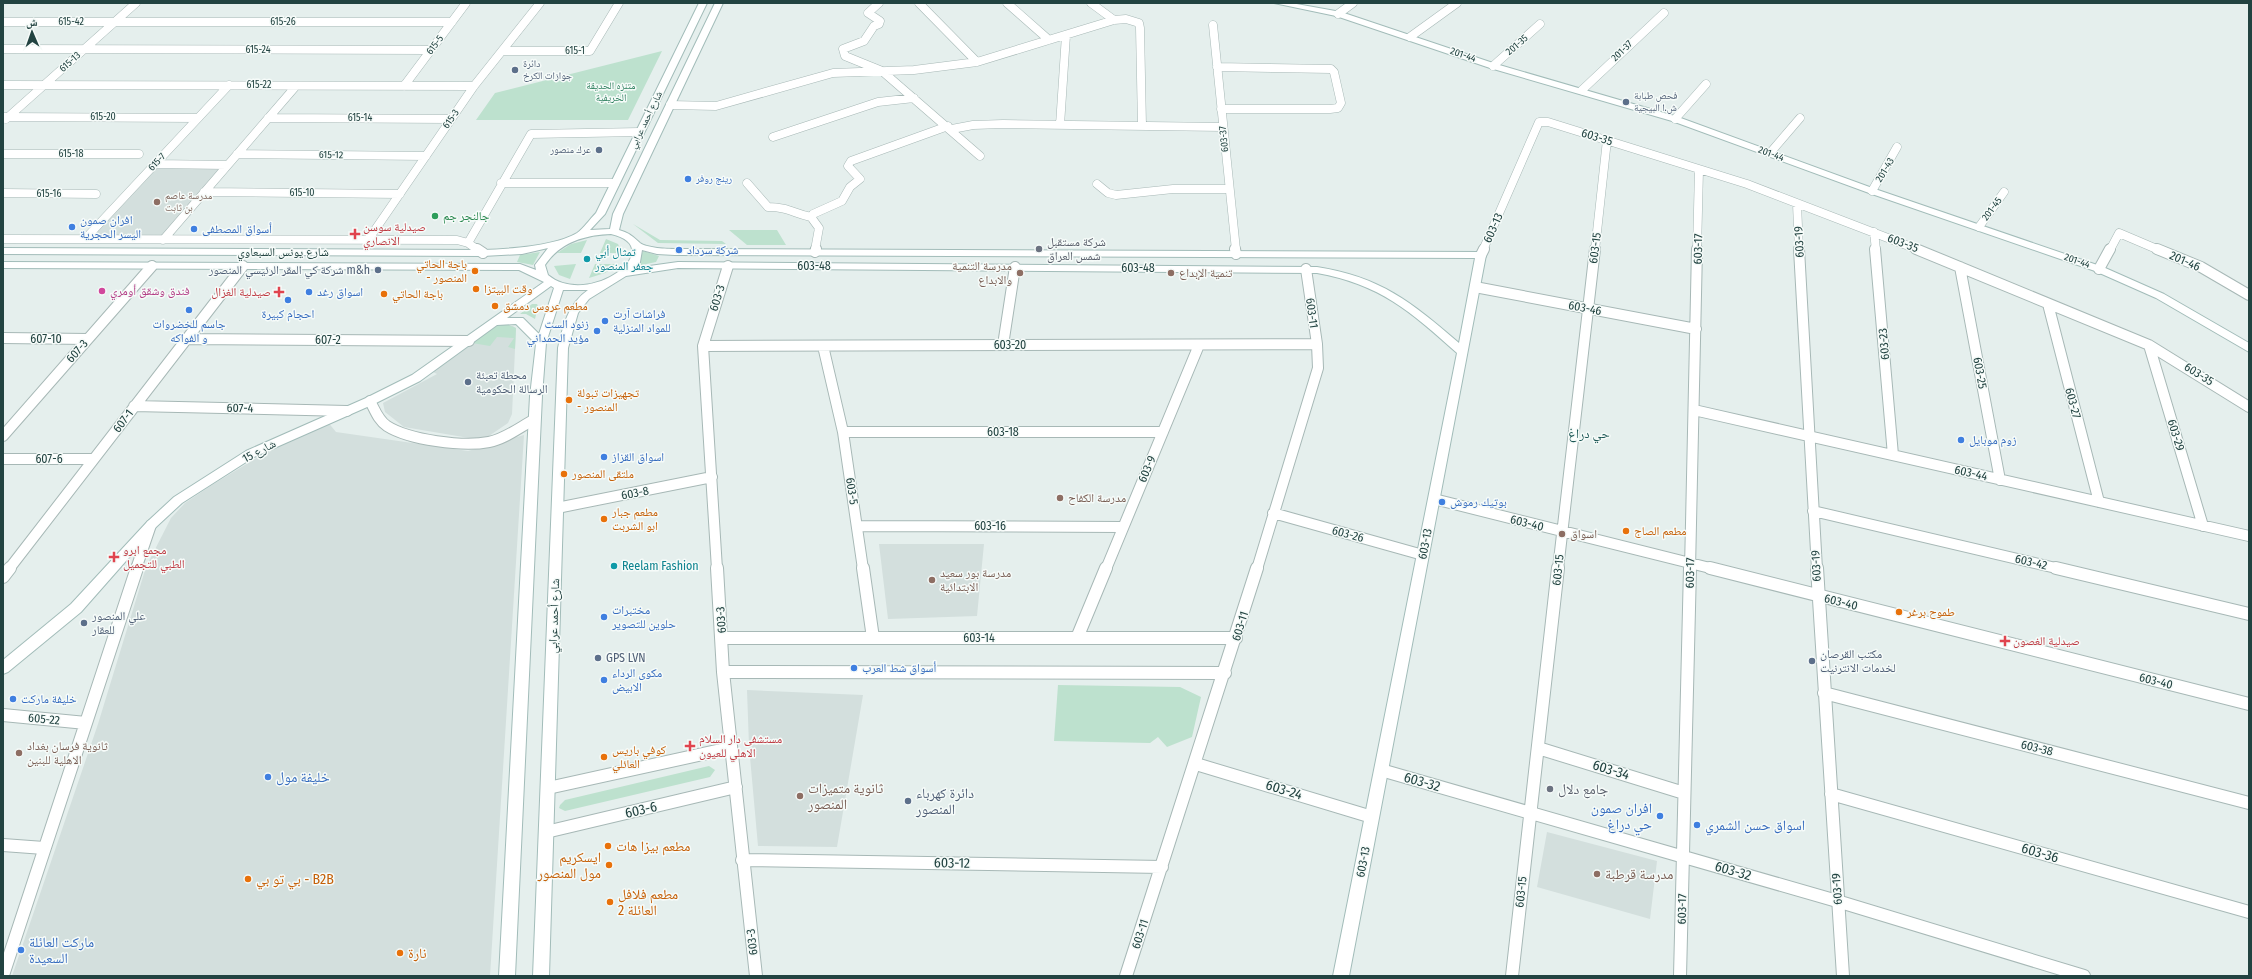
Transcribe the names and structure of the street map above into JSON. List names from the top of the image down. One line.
{"streets":{"street":["615-42","615-26","615-5","201-35","615-24","615-1","201-37","201-44","615-13","615-22","615-20","615-14","615-3","شارع أحمد عرابي","603-35","603-37","615-18","615-12","615-7","201-43","615-10","615-16","201-45","603-13","603-19","603-15","603-17","شارع يونس السبعاوي","201-46","603-48","603-3","603-46","603-11","607-10","607-2","603-23","603-20","607-3","603-25","603-27","607-4","607-1","603-18","603-29","شارع 15","607-6","603-9","603-44","603-5","603-8","603-40","603-16","603-26","603-42","603-14","605-22","603-38","603-34","603-32","603-24","603-6","603-36","603-12"]},"crossings":[["615-42","615-26"],["615-42","615-13"],["615-26","615-5"],["615-26","615-13"],["615-5","615-24"],["615-5","615-22"],["201-35","201-44"],["615-24","615-13"],["615-1","615-3"],["201-37","201-44"],["201-44","201-43"],["201-44","201-45"],["201-44","201-46"],["615-13","615-22"],["615-13","615-20"],["615-22","615-3"],["615-22","615-7"],["615-20","615-7"],["615-14","615-3"],["615-3","615-12"],["615-3","615-10"],["شارع أحمد عرابي","شارع يونس السبعاوي"],["شارع أحمد عرابي","603-48"],["شارع أحمد عرابي","603-8"],["شارع أحمد عرابي","603-6"],["603-35","603-13"],["603-35","603-19"],["603-35","603-15"],["603-35","603-17"],["603-35","603-23"],["603-35","603-25"],["603-35","603-27"],["603-35","603-29"],["603-37","603-48"],["603-13","603-48"],["603-13","603-46"],["603-13","603-40"],["603-13","603-26"],["603-13","603-32"],["603-13","603-24"],["603-19","603-44"],["603-19","603-40"],["603-19","603-42"],["603-19","603-38"],["603-19","603-32"],["603-19","603-36"],["603-15","603-46"],["603-15","603-40"],["603-15","603-34"],["603-15","603-32"],["603-17","603-46"],["603-17","603-44"],["603-17","603-40"],["603-17","603-34"],["603-17","603-32"],["شارع يونس السبعاوي","603-48"],["شارع يونس السبعاوي","607-3"],["شارع يونس السبعاوي","607-1"],["شارع يونس السبعاوي","شارع 15"],["603-48","603-3"],["603-48","603-11"],["603-3","603-20"],["603-3","603-8"],["603-3","603-14"],["603-3","603-6"],["603-3","603-12"],["603-11","603-20"],["603-11","603-26"],["603-11","603-14"],["603-11","603-24"],["603-11","603-12"],["607-10","607-3"],["607-2","607-1"],["607-2","شارع 15"],["603-23","603-44"],["603-20","603-9"],["603-20","603-5"],["603-25","603-44"],["603-27","603-44"],["607-4","607-1"],["607-4","شارع 15"],["607-1","607-6"],["603-18","603-9"],["603-18","603-5"],["603-29","603-44"],["603-9","603-16"],["603-9","603-14"],["603-5","603-16"],["603-5","603-14"]],"districts":["حي دراغ"],"parks":["متنزه الحديقة الخريفية"],"places":{"other":["دائرة جوازات الكرخ","فحص طبابة ش.ا البيجية","عرك منصور","رينج روفر","مدرسة عاصم بن ثابت","جالنجر جم","افران صمون اليسر الحجرية","أسواق المصطفى","شركة مستقبل شمس العراق","شركة سرداد","تمثال أبي جعفر المنصور","شركة كي المقر الرئيسي المنصور m&h","باجة الحاتي - المنصور","مدرسة التنمية والابداع","تنمية الإبداع","وقت البيتزا","فندق وشقق أومري","اسواق رغد","باجة الحاتي","احجام كبيرة","مطعم عروس دمشق","جاسم للخضروات و الفواكه","فراشات آرت للمواد المنزلية","زنود الست مؤيد الحمداني","محطة تعبئة الرسالة الحكومية","تجهيزات تبولة - المنصور","زوم موبايل","اسواق القزاز","ملتقى المنصور","مدرسة الكفاح","بوتيك رموش","مطعم جبار ابو الشربت","مطعم الصاج","اسواق","Reelam Fashion","مدرسة بور سعيد الابتدائية","طموح برغر","مختبرات حلوين للتصوير","علي المنصور للعقار","GPS LVN","مكتب القرصان لخدمات الانترنيت","أسواق شط العرب","مكوى الرداء الابيض","خليفة ماركت","ثانوية فرسان بغداد الاهلية للبنين","كوفي باريس العائلي","خليفة مول","جامع دلال","ثانوية متميزات المنصور","دائرة كهرباء المنصور","افران صمون حي دراغ","اسواق حسن الشمري","مطعم بيزا هات","ايسكريم مول المنصور","مدرسة قرطبة","بي تو بي - B2B","مطعم فلافل العائلة 2","ماركت العائلة السعيدة","نارة"],"health":["صيدلية سوسن الانصاري","صيدلية الغزال","مجمع ابرو الطبي للتجميل","صيدلية الغصون","مستشفى دار السلام الاهلي للعيون"]},"north":"top"}
